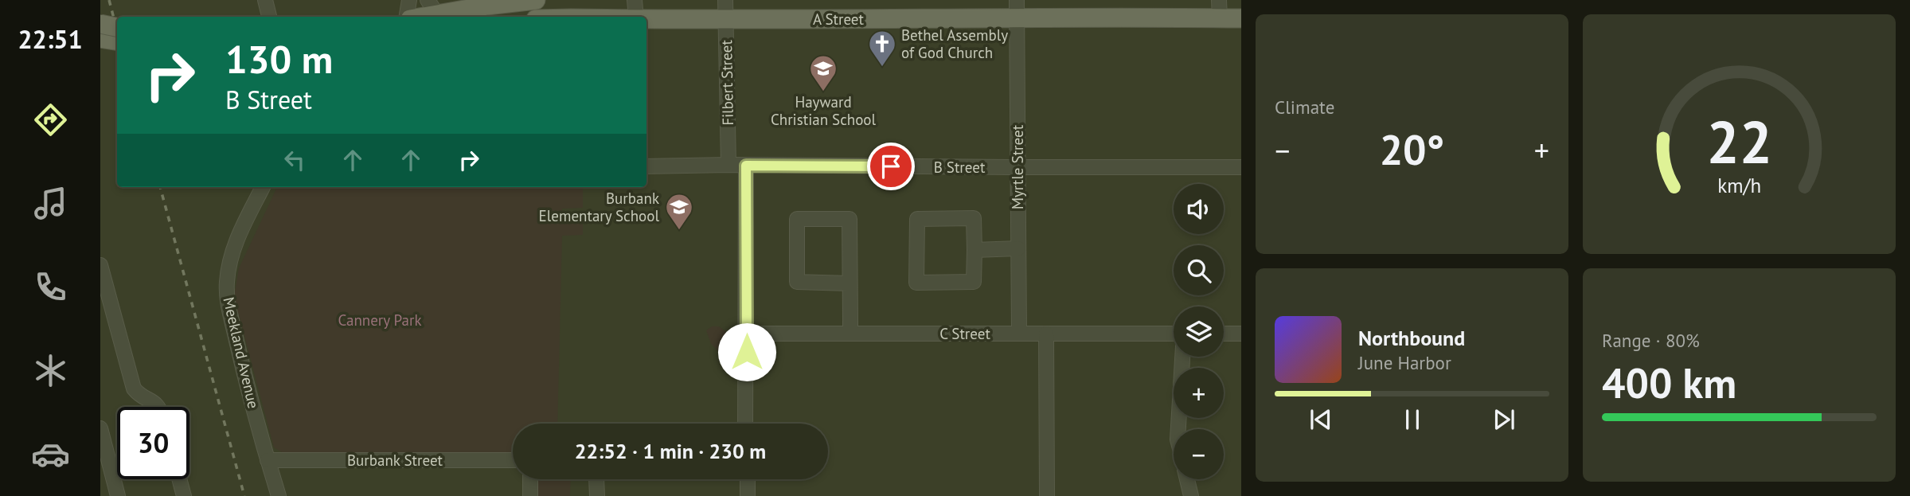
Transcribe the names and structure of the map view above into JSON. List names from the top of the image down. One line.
{"streets":{"main road":["A Street"],"street":["Filbert Street","B Street","Myrtle Street","C Street","Meekland Avenue","Burbank Street"]},"crossings":[["A Street","Filbert Street"],["A Street","Myrtle Street"],["Filbert Street","B Street"],["B Street","Myrtle Street"],["Myrtle Street","C Street"],["Meekland Avenue","Burbank Street"]],"parks":["Cannery Park"],"places":{"church":["Bethel Assembly of God Church"],"school or university":["Hayward Christian School","Burbank Elementary School"]},"page":{"tabs":"22:51","tile":["Climate",["Range · 80%","400 km"]],"turn":["130 m","B Street"],"heat":["−","20°","+"],"map_buttons":["+","−"],"song":["Northbound","June Harbor"],"limit":"30","trip":"22:52 · 1 min · 230 m","gauge":["22","km/h"]}}
